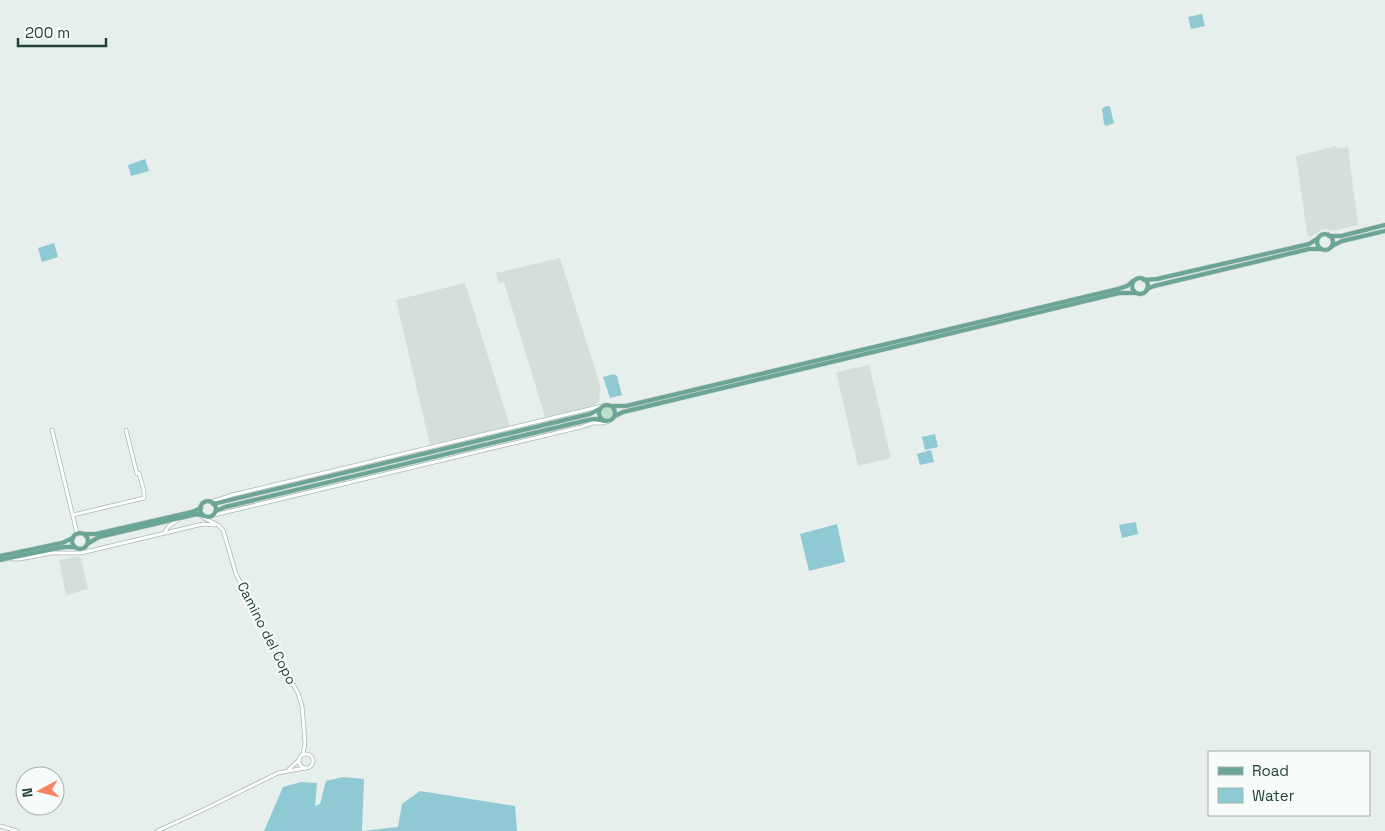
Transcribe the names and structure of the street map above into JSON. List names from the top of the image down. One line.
{"streets":{"street":["Camino del Copo"]},"legend":["Road","Water"],"scale_bar":"200 m","north":"left"}
